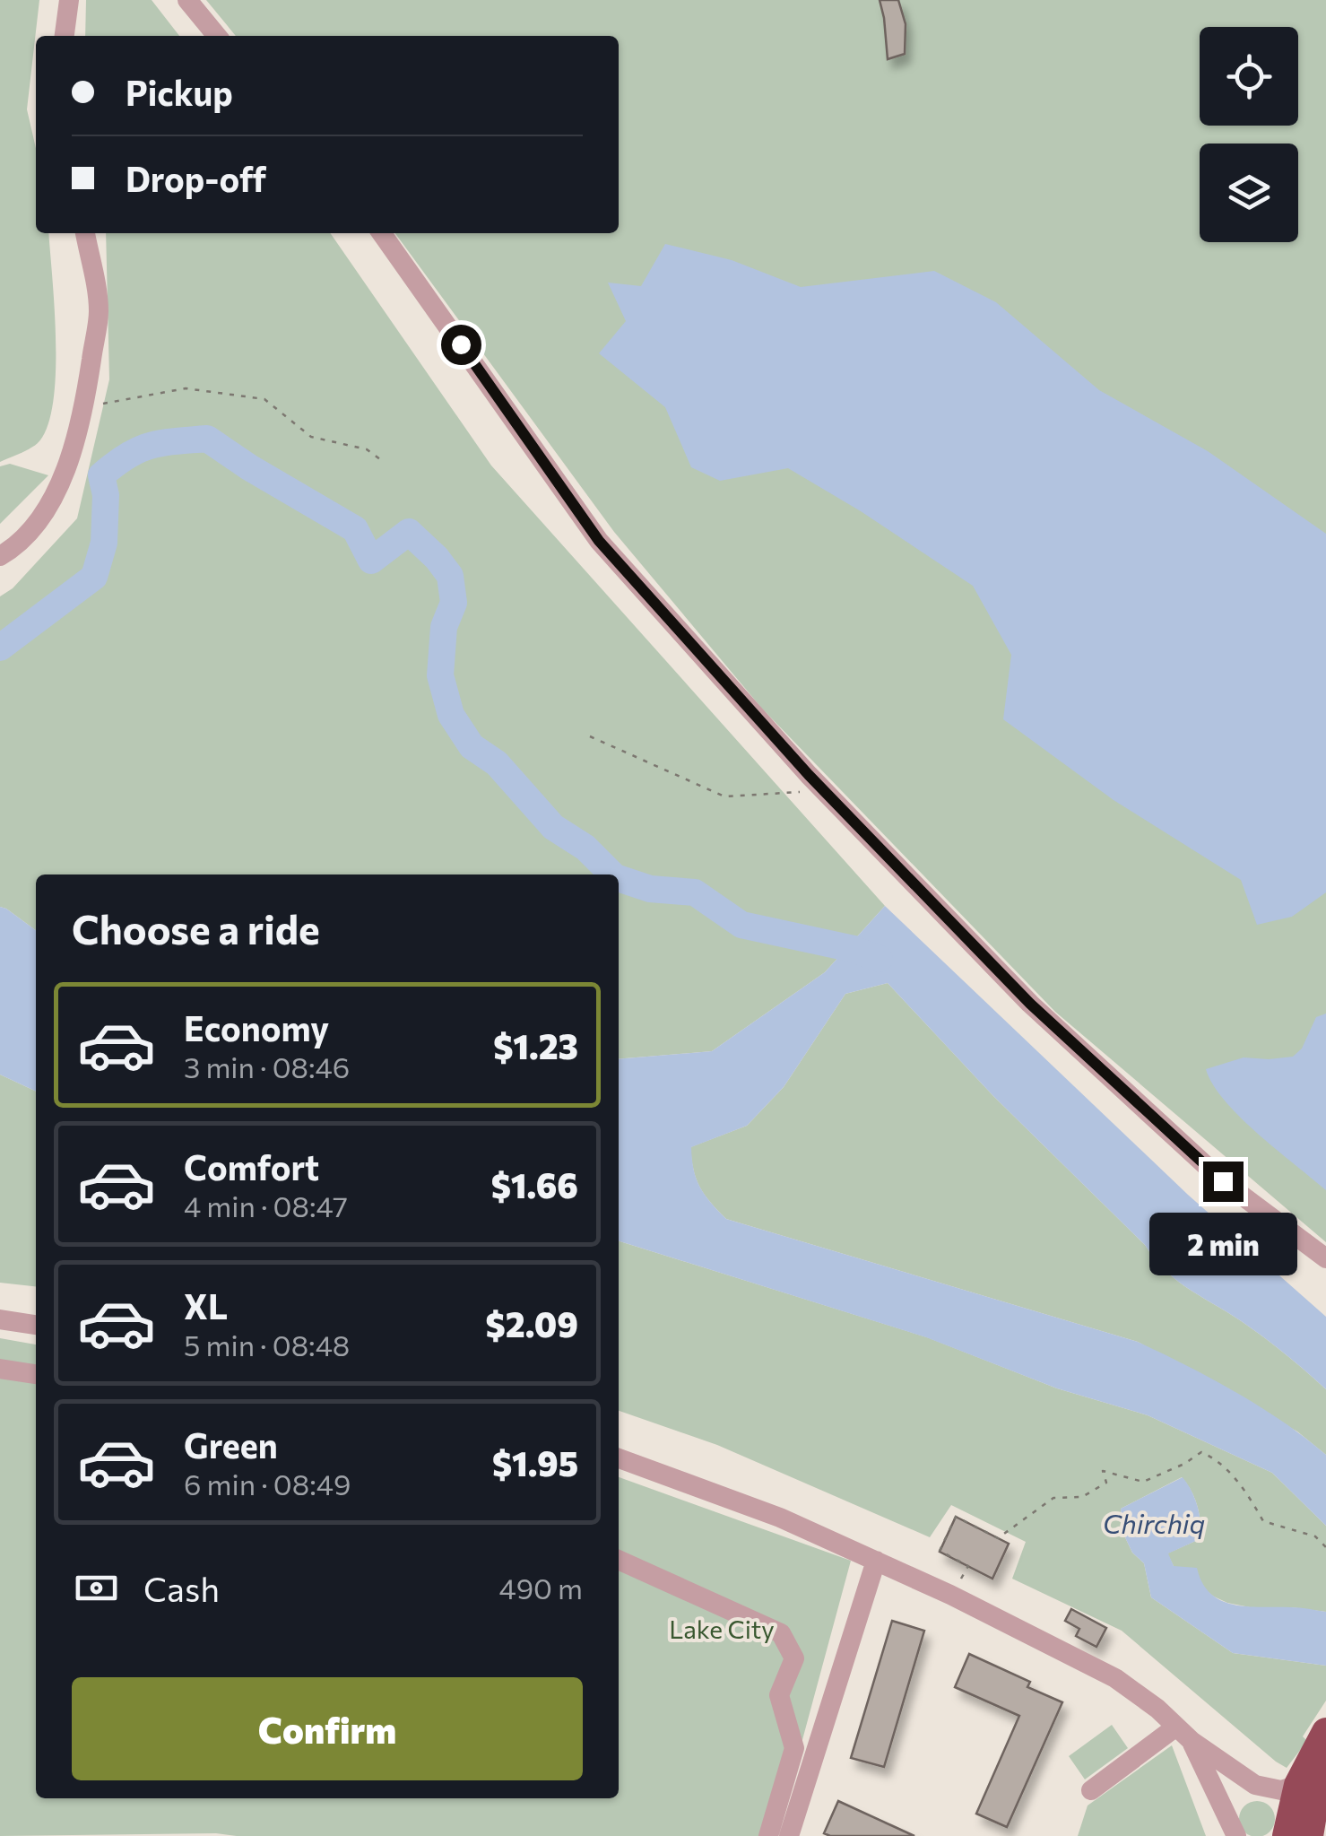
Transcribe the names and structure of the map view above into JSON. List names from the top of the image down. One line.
{"water":["Chirchiq"],"parks":["Lake City"],"page":{"banner":["Pickup","Drop-off"],"heading":"Choose a ride","list":[{"name":"Economy","note":"3 min · 08:46","value":"$1.23"},{"name":"Comfort","note":"4 min · 08:47","value":"$1.66"},{"name":"XL","note":"5 min · 08:48","value":"$2.09"},{"name":"Green","note":"6 min · 08:49","value":"$1.95"}],"bubble":"2 min","pay":["Cash","490 m"],"buttons":"Confirm"}}
